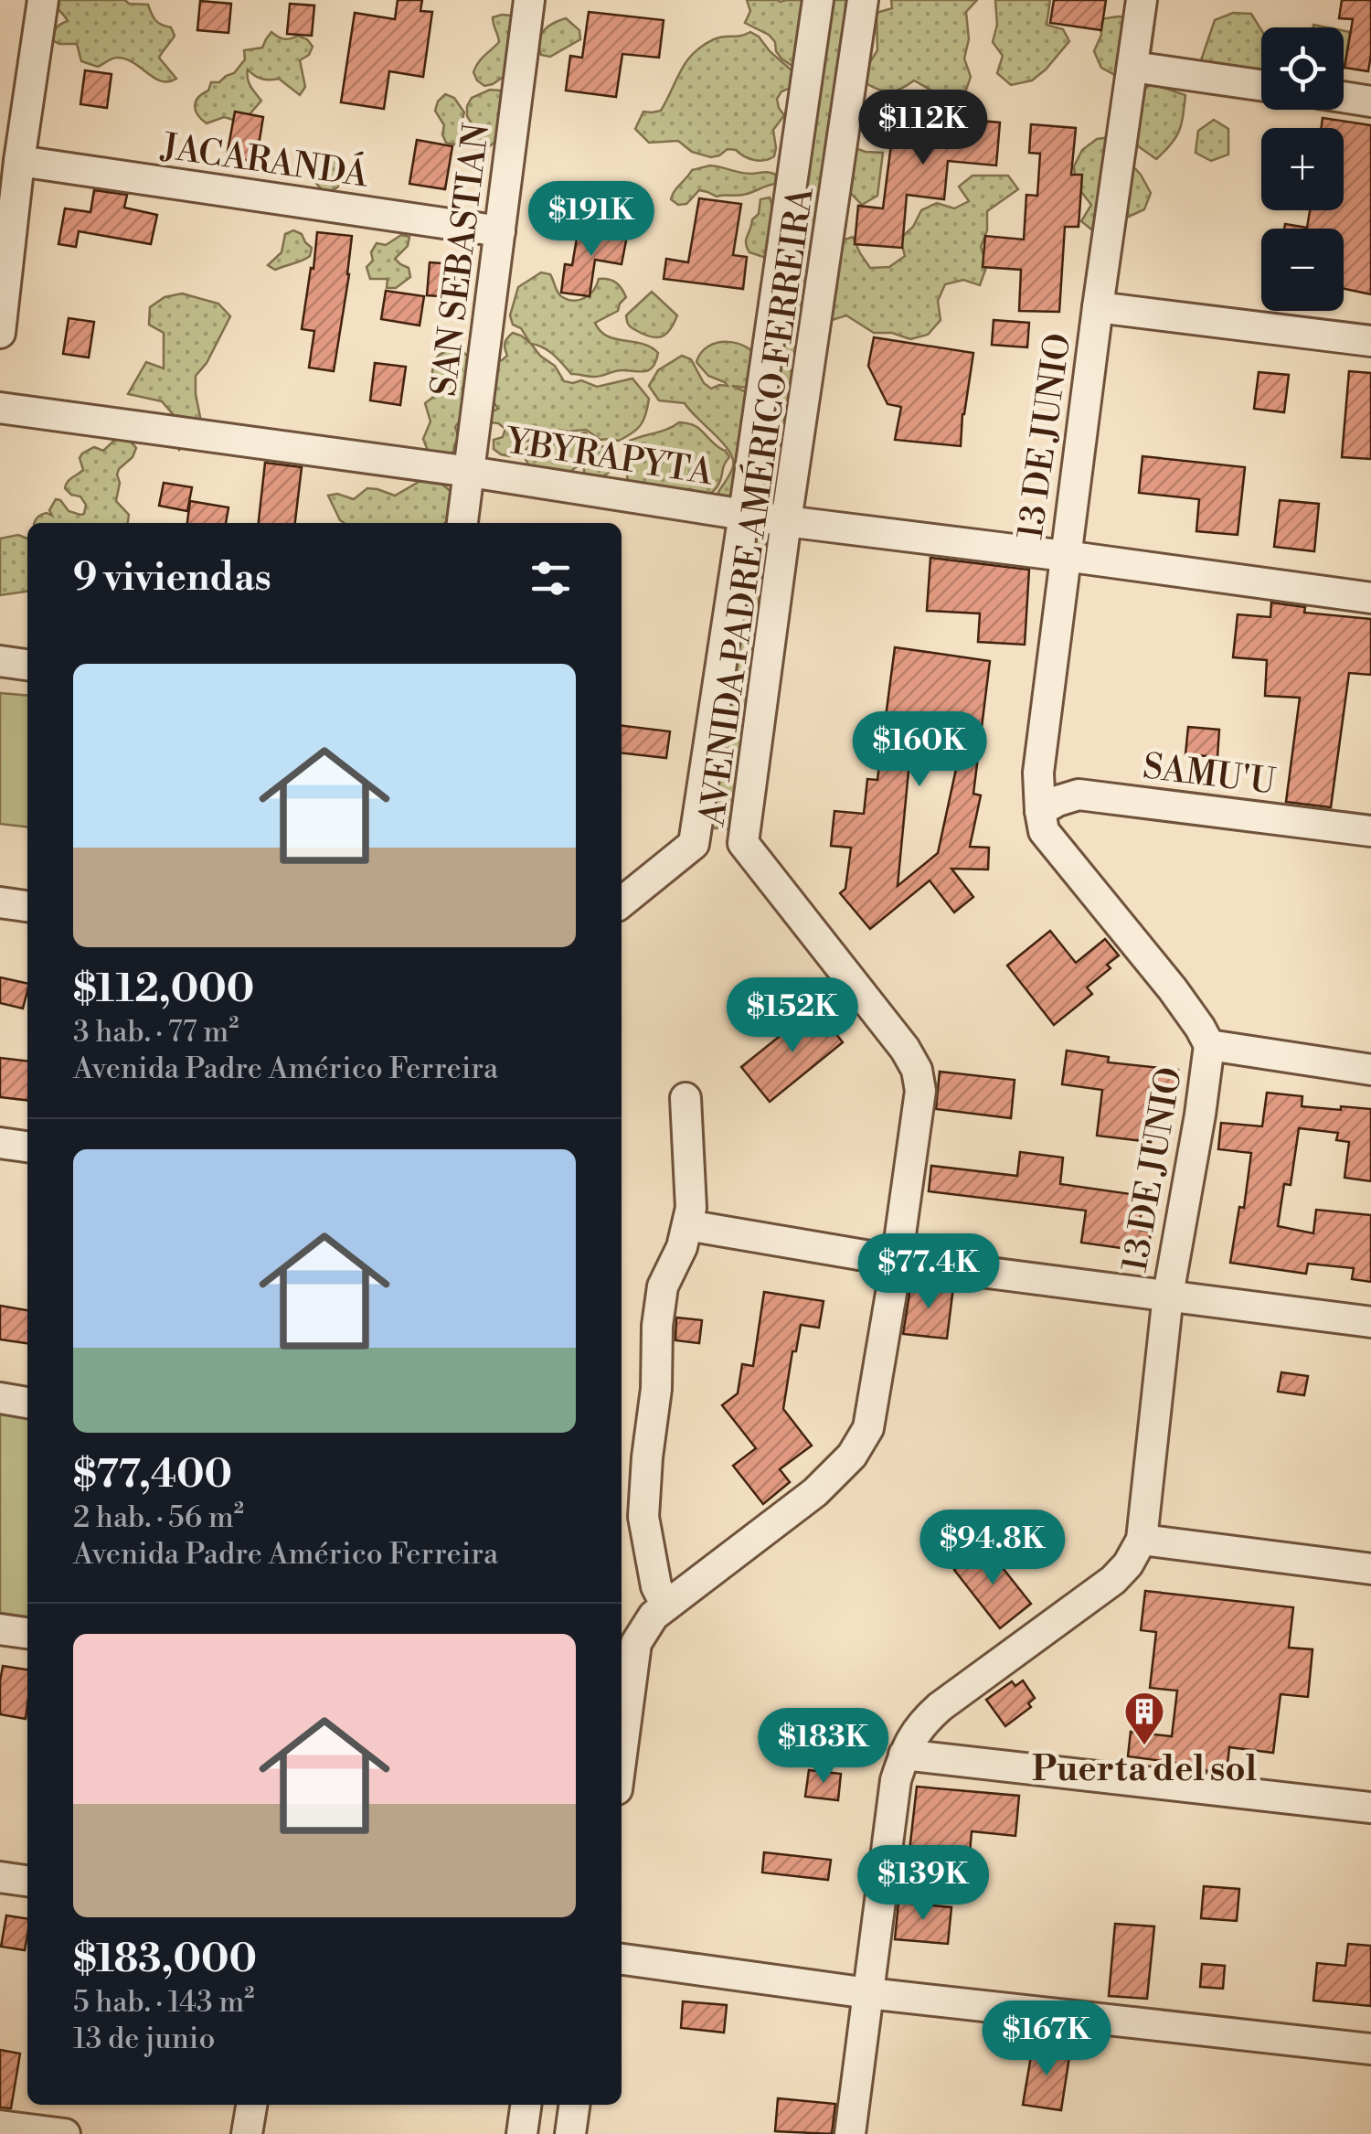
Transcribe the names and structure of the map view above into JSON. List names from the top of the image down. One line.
{"streets":{"street":["JACARANDÁ","SAN SEBASTIAN","13 DE JUNIO","YBYRAPYTA","AVENIDA PADRE AMÉRICO FERREIRA","SAMU'U"]},"crossings":[["JACARANDÁ","SAN SEBASTIAN"],["SAN SEBASTIAN","YBYRAPYTA"],["13 DE JUNIO","YBYRAPYTA"],["13 DE JUNIO","SAMU'U"],["YBYRAPYTA","AVENIDA PADRE AMÉRICO FERREIRA"]],"places":{"building":["Puerta del sol"]},"page":{"map_buttons":["+","−"],"price":["$112K","$191K","$160K","$152K","$77.4K","$94.8K","$183K","$139K","$167K"],"heading":"9 viviendas","list":[{"name":"$112,000","note":"3 hab. · 77 m² · Avenida Padre Américo Ferreira"},{"name":"$77,400","note":"2 hab. · 56 m² · Avenida Padre Américo Ferreira"},{"name":"$183,000","note":"5 hab. · 143 m² · 13 de junio"}]}}
